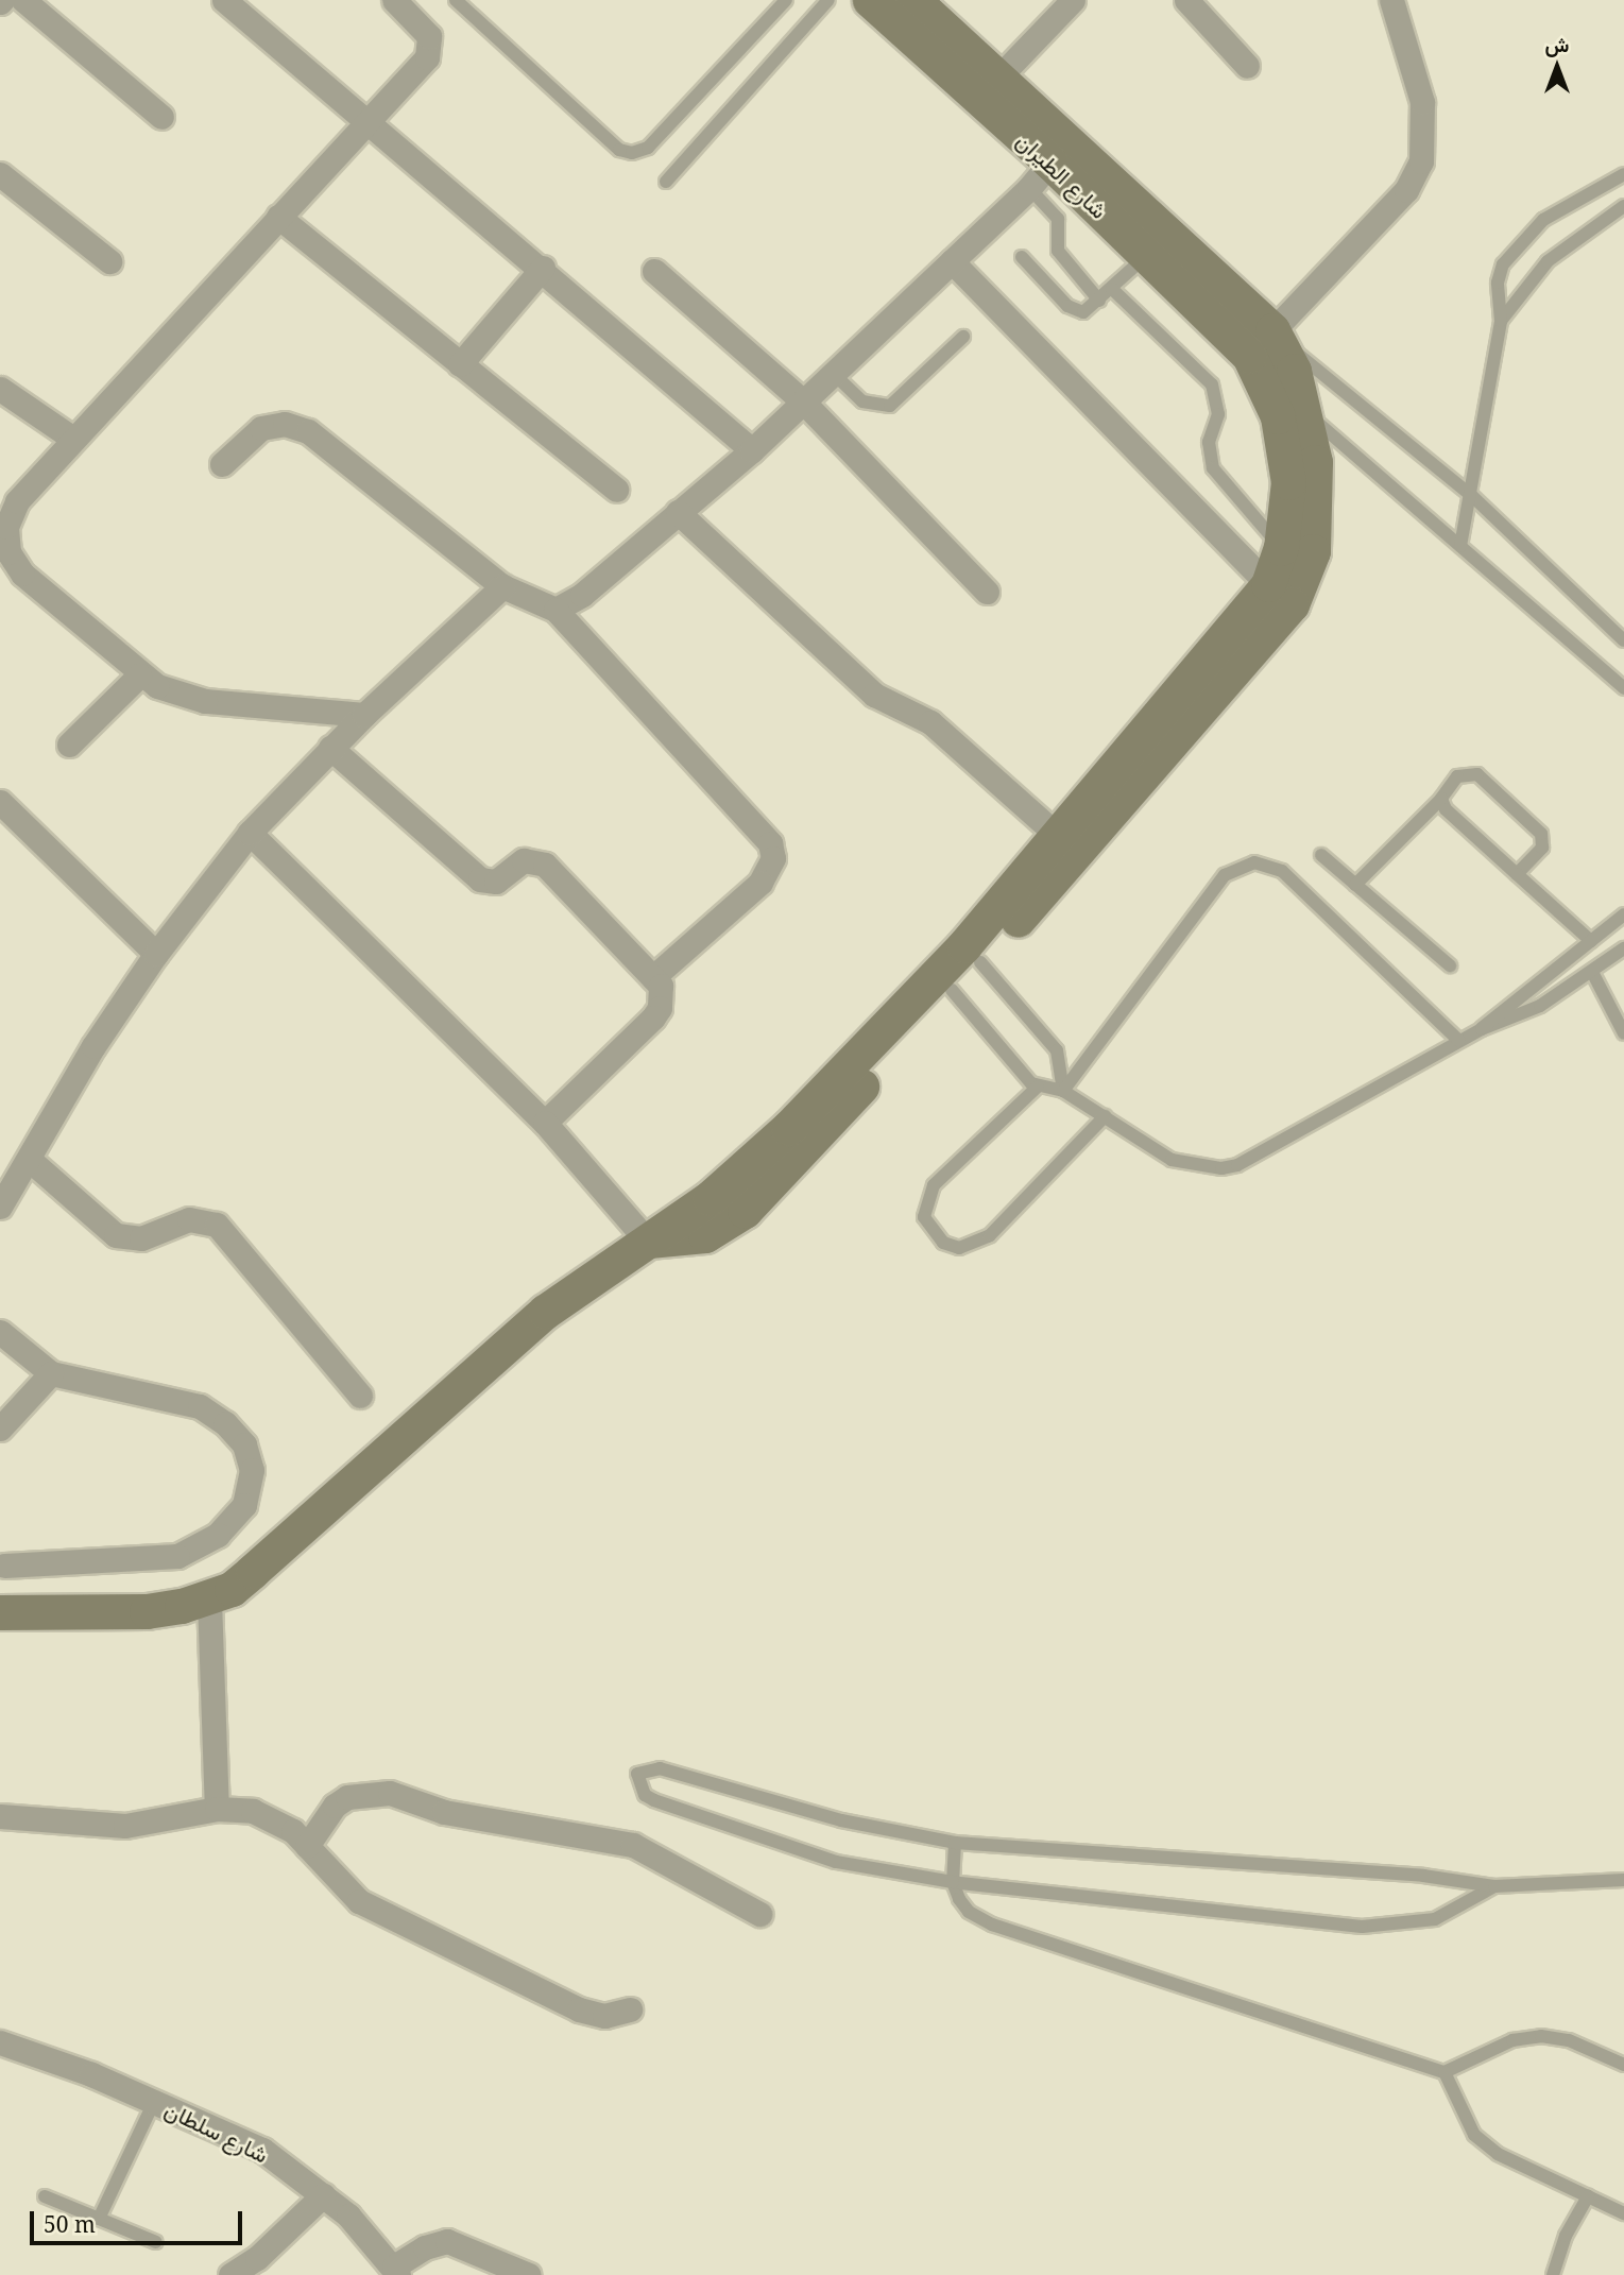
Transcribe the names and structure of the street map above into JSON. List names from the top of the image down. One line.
{"streets":{"street":["شارع الطيران","شارع سلطان"]},"scale_bar":"50 m","north":"top"}
